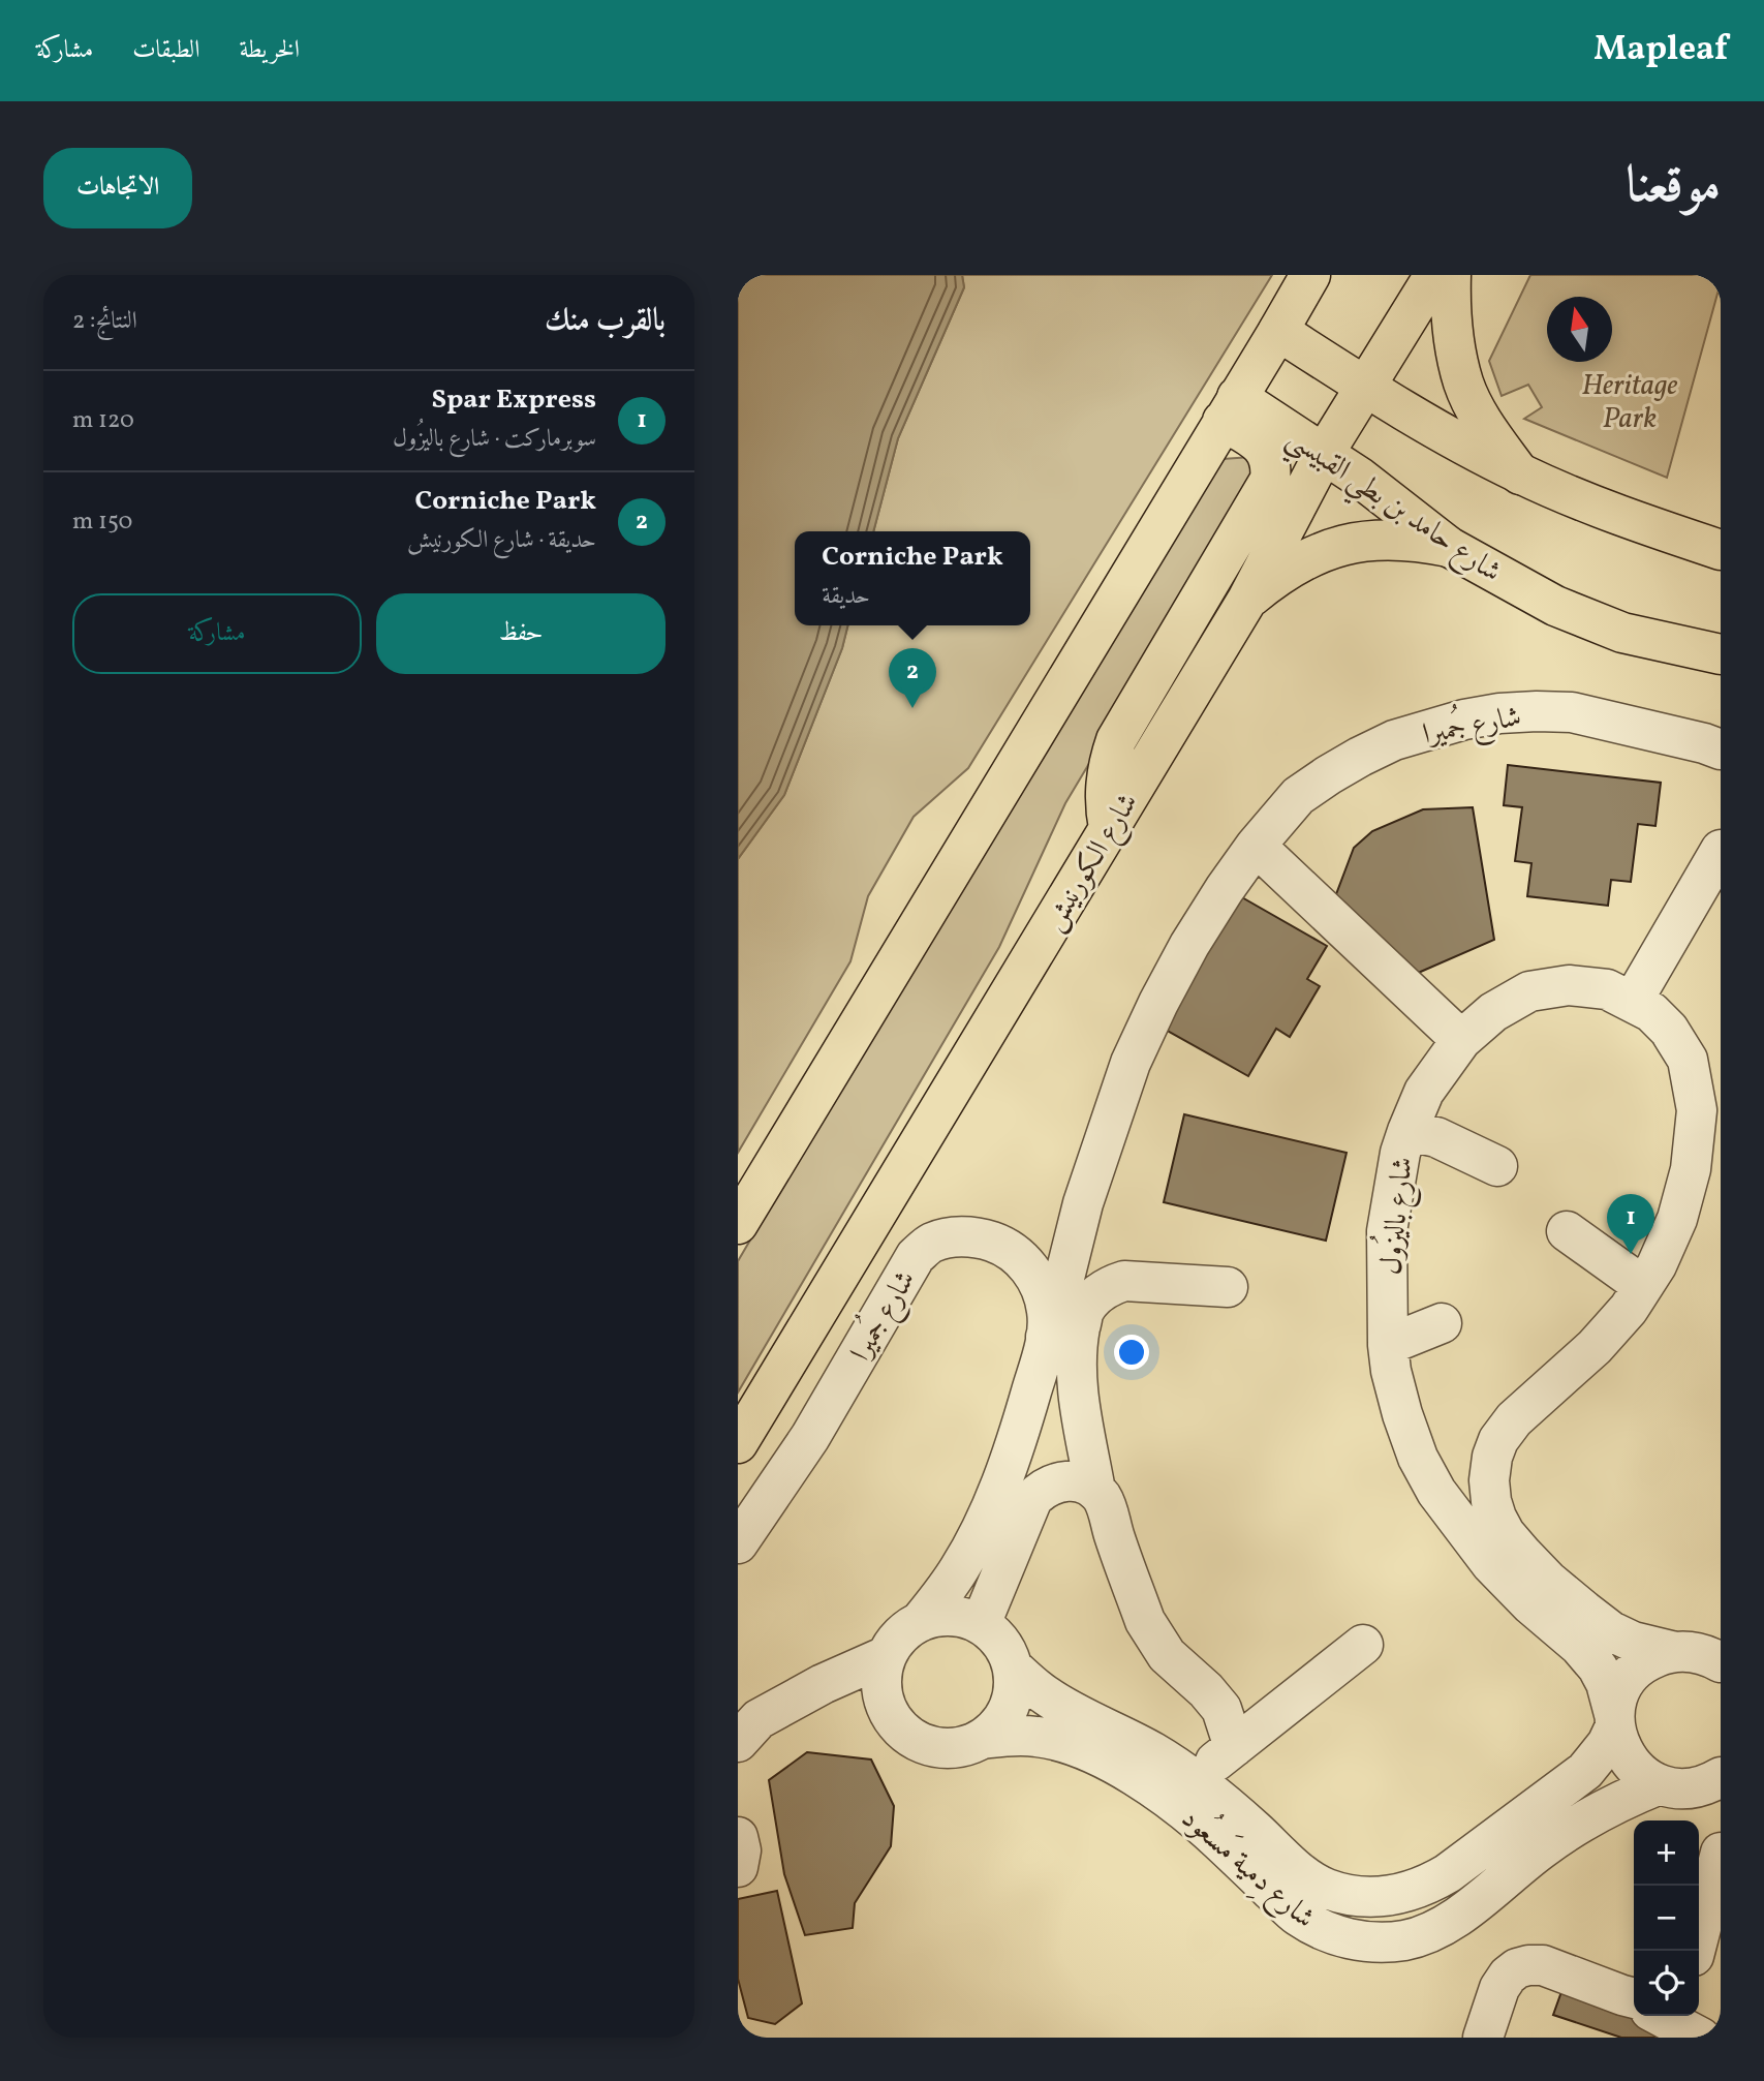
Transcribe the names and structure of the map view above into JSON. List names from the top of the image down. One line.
{"streets":{"main road":["شارع حامد بن بطي القبيسي","شارع الكورنيش"],"street":["شارع جُميرا","شارع باليزُول","شارع دِمية مَسعُود"]},"crossings":[["شارع حامد بن بطي القبيسي","شارع الكورنيش"],["شارع جُميرا","شارع دِمية مَسعُود"],["شارع باليزُول","شارع دِمية مَسعُود"]],"parks":["Heritage Park"],"north":"top","page":{"header":"Mapleaf","nav":["الخريطة","الطبقات","مشاركة"],"title":"موقعنا","buttons":["الاتجاهات",["حفظ","مشاركة"]],"heading":["بالقرب منك","النتائج: 2"],"list":[{"mark":"1","name":"Spar Express","note":"سوبرماركت · شارع باليزُول","value":"120 m"},{"mark":"2","name":"Corniche Park","note":"حديقة · شارع الكورنيش","value":"150 m"}],"popup":["Corniche Park","حديقة"],"pins":["2","1"],"map_buttons":["+","−"]}}
